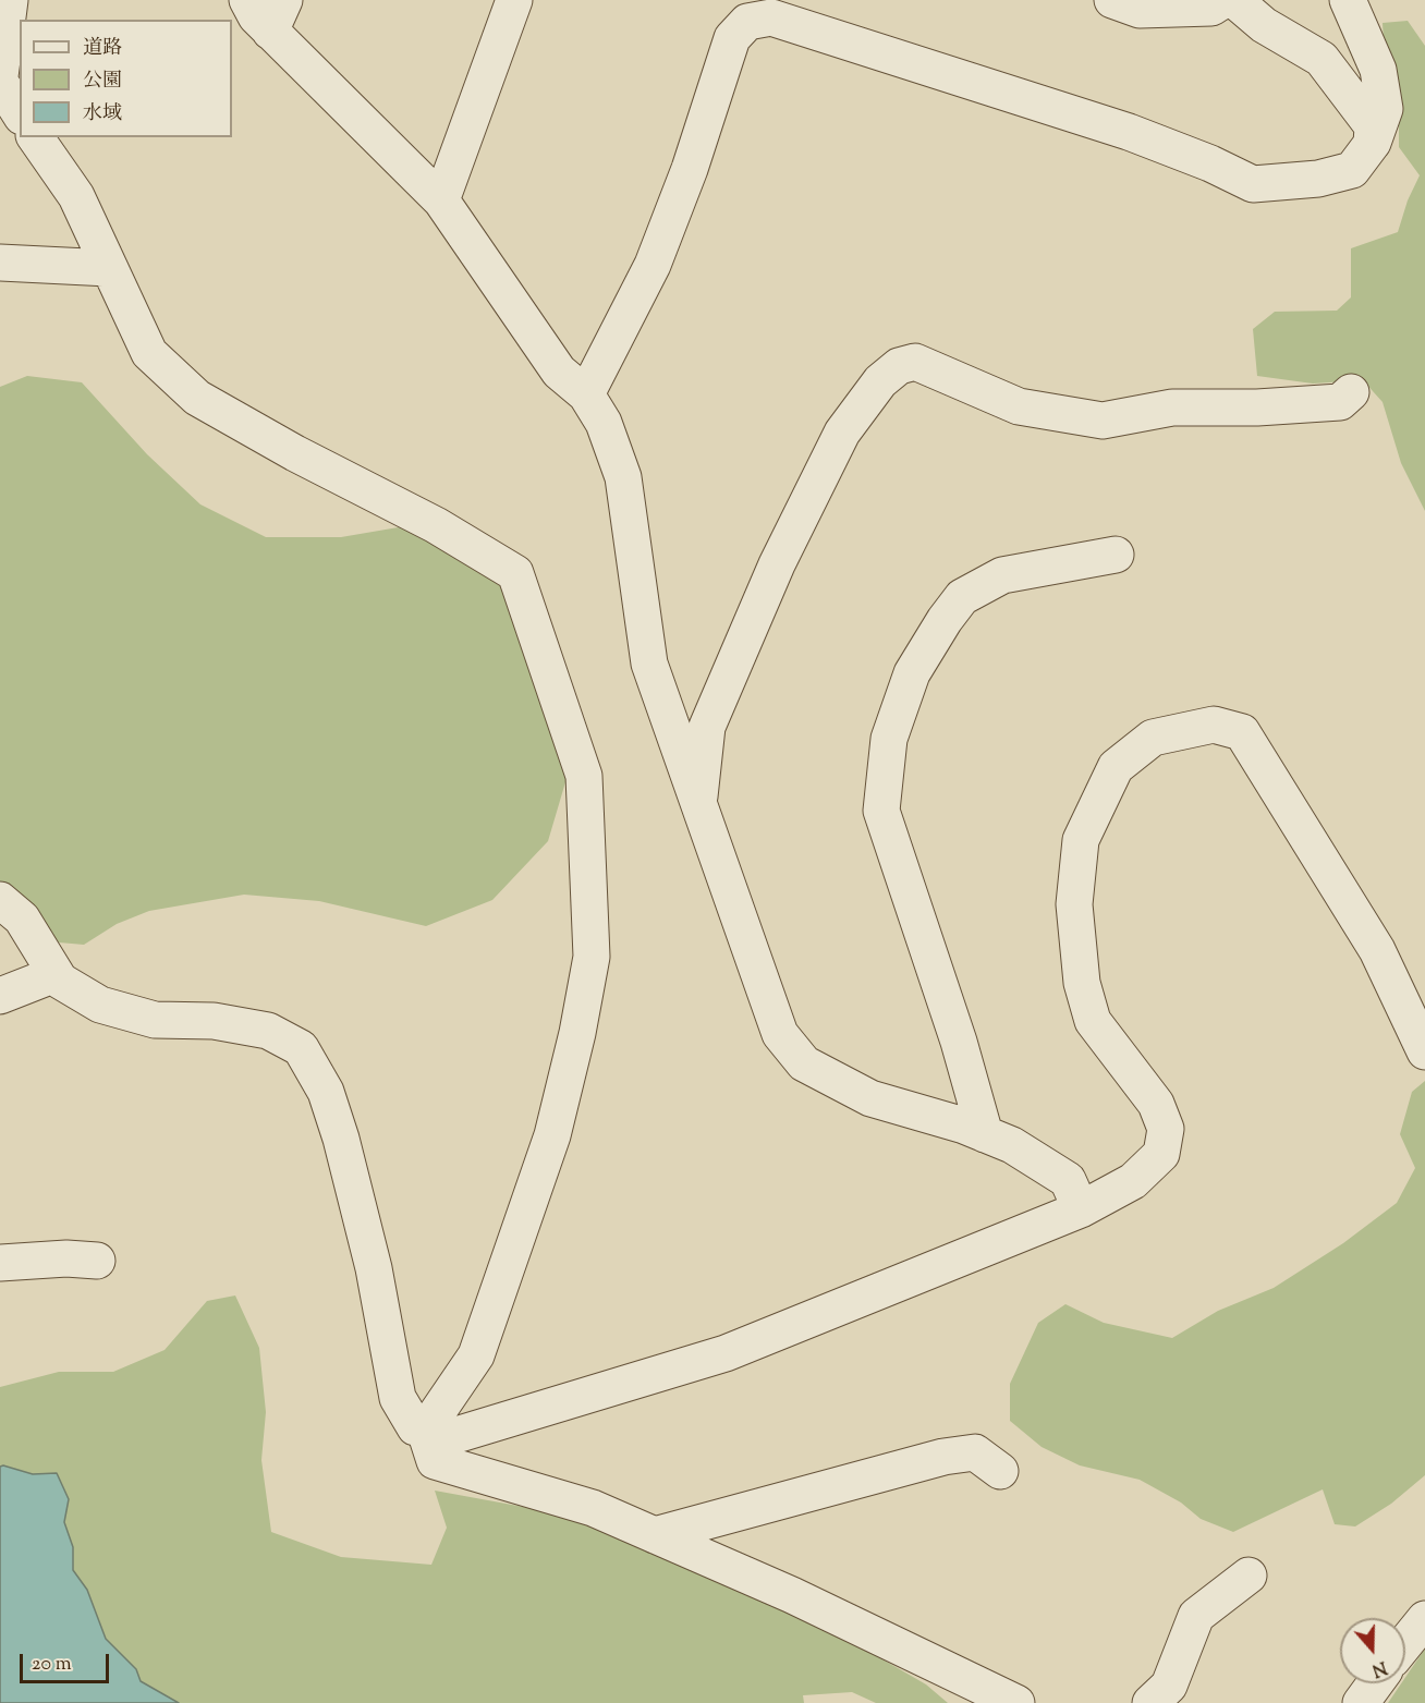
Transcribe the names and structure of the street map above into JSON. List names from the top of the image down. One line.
{"legend":["道路","公園","水域"],"scale_bar":"20 m","north":"bottom"}
